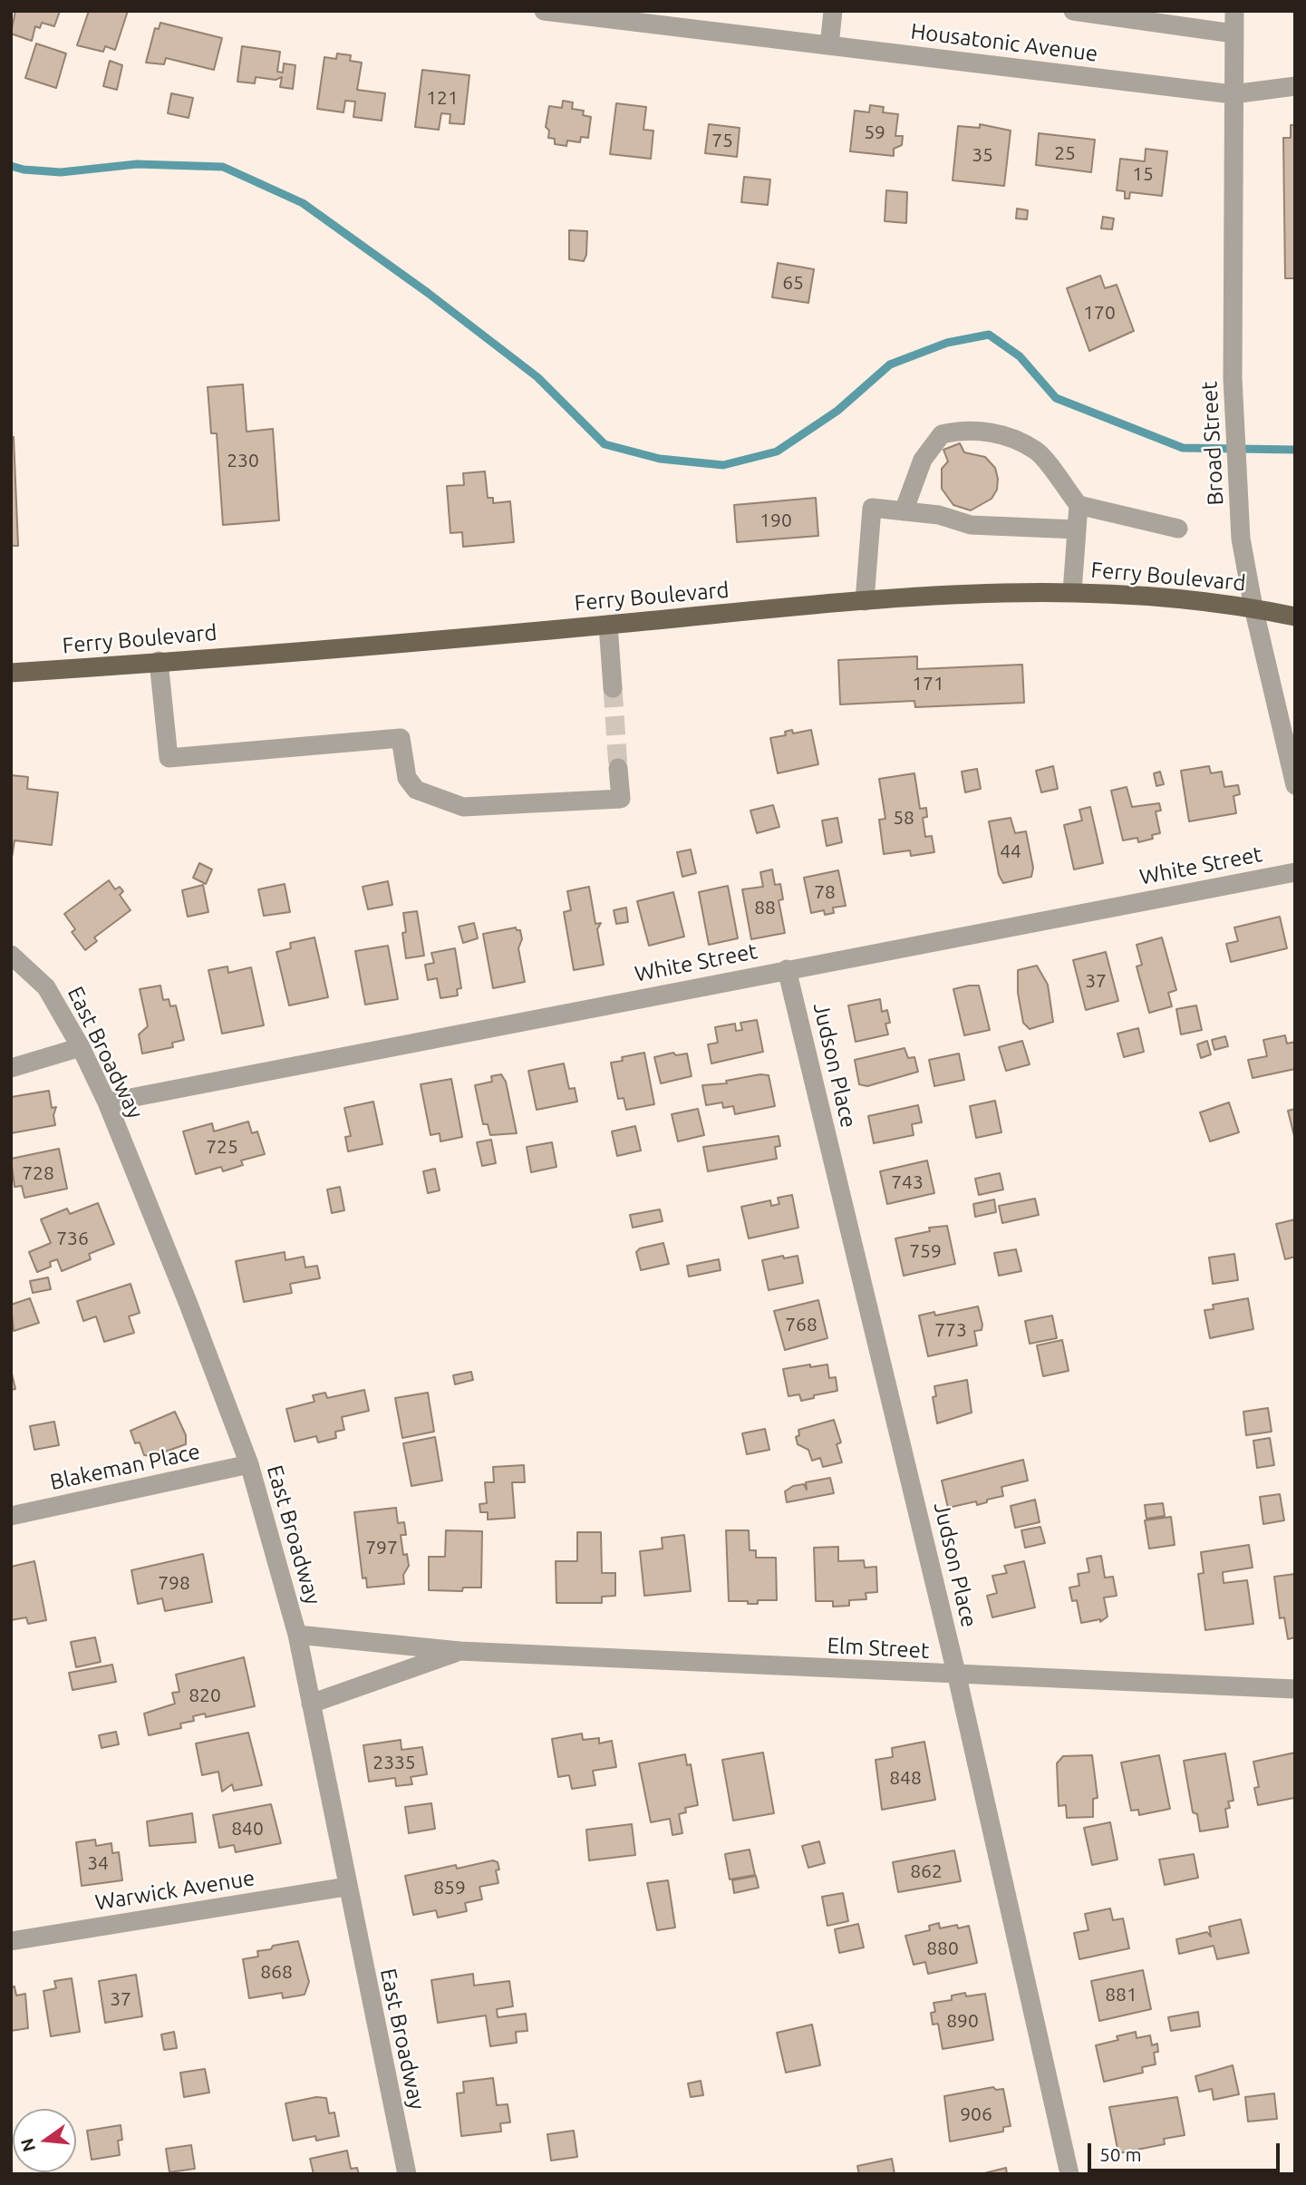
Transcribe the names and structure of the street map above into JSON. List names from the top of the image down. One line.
{"streets":{"main road":["Ferry Boulevard"],"street":["Housatonic Avenue","Broad Street","White Street","East Broadway","Judson Place","Blakeman Place","Elm Street","Warwick Avenue"]},"crossings":[["Housatonic Avenue","Broad Street"],["Broad Street","Ferry Boulevard"],["White Street","East Broadway"],["White Street","Judson Place"],["East Broadway","Blakeman Place"],["East Broadway","Elm Street"],["East Broadway","Warwick Avenue"],["Judson Place","Elm Street"]],"house_numbers":["121","59","75","25","35","15","65","170","230","190","171","58","44","78","88","37","725","728","743","736","759","768","773","797","798","820","2335","848","840","34","862","859","880","868","881","37","890","906"],"scale_bar":"50 m","north":"left"}
